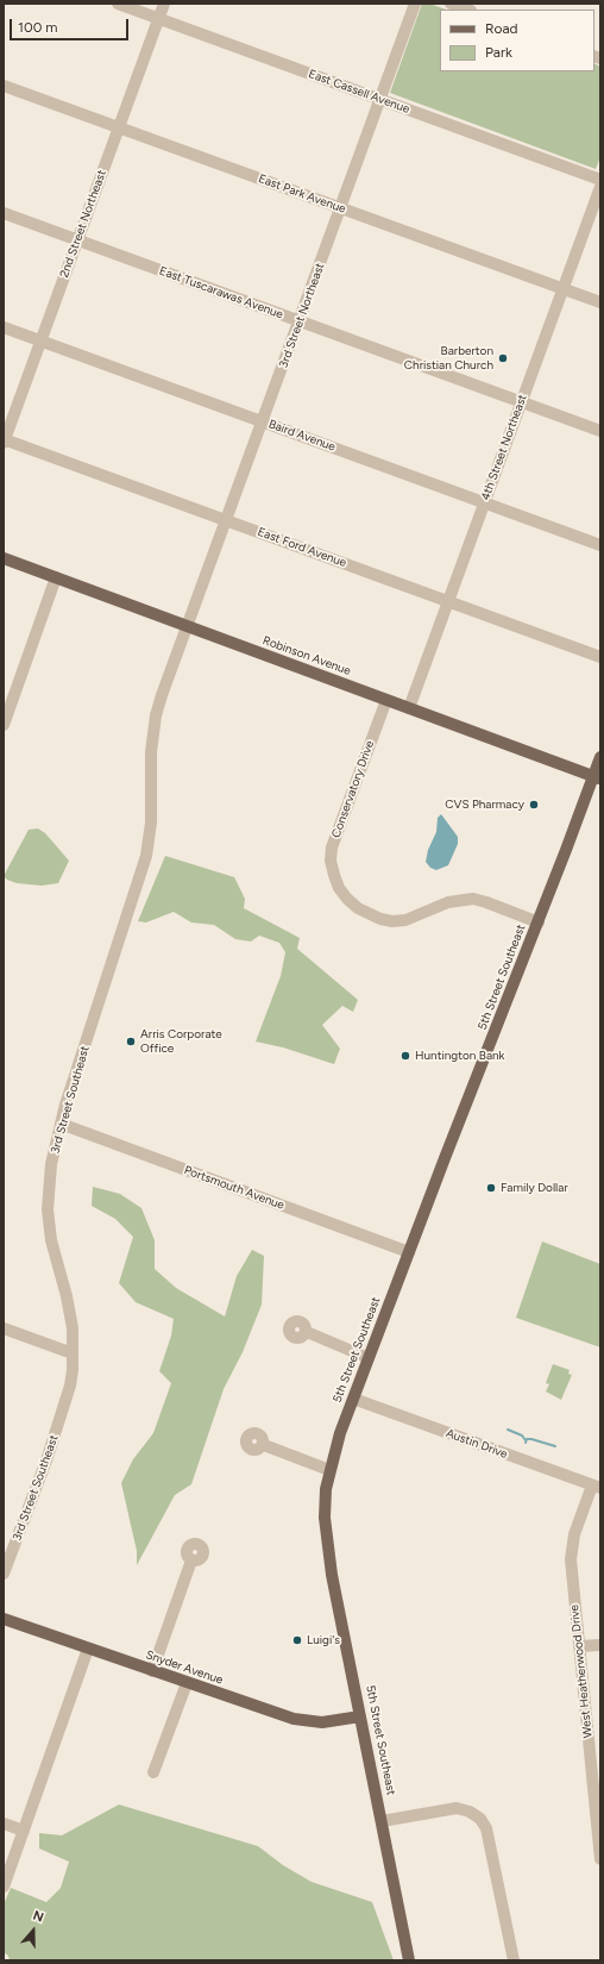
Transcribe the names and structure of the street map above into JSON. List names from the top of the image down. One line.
{"streets":{"main road":["Robinson Avenue","5th Street Southeast","Snyder Avenue"],"street":["East Cassell Avenue","East Park Avenue","2nd Street Northeast","East Tuscarawas Avenue","3rd Street Northeast","Baird Avenue","4th Street Northeast","East Ford Avenue","Conservatory Drive","3rd Street Southeast","Portsmouth Avenue","Austin Drive","West Heatherwood Drive"]},"crossings":[["East Cassell Avenue","2nd Street Northeast"],["East Cassell Avenue","3rd Street Northeast"],["East Park Avenue","2nd Street Northeast"],["East Park Avenue","3rd Street Northeast"],["East Park Avenue","4th Street Northeast"],["2nd Street Northeast","East Tuscarawas Avenue"],["2nd Street Northeast","Baird Avenue"],["2nd Street Northeast","East Ford Avenue"],["East Tuscarawas Avenue","3rd Street Northeast"],["East Tuscarawas Avenue","4th Street Northeast"],["3rd Street Northeast","Baird Avenue"],["3rd Street Northeast","East Ford Avenue"],["3rd Street Northeast","Robinson Avenue"],["3rd Street Northeast","3rd Street Southeast"],["Baird Avenue","4th Street Northeast"],["4th Street Northeast","East Ford Avenue"],["4th Street Northeast","Robinson Avenue"],["Robinson Avenue","Conservatory Drive"],["Robinson Avenue","5th Street Southeast"],["Robinson Avenue","3rd Street Southeast"],["Conservatory Drive","5th Street Southeast"],["5th Street Southeast","Portsmouth Avenue"],["5th Street Southeast","Austin Drive"],["5th Street Southeast","Snyder Avenue"],["3rd Street Southeast","Portsmouth Avenue"],["Austin Drive","West Heatherwood Drive"]],"places":["Barberton Christian Church","CVS Pharmacy","Arris Corporate Office","Huntington Bank","Family Dollar","Luigi's"],"legend":["Road","Park"],"scale_bar":"100 m","north":"top"}
